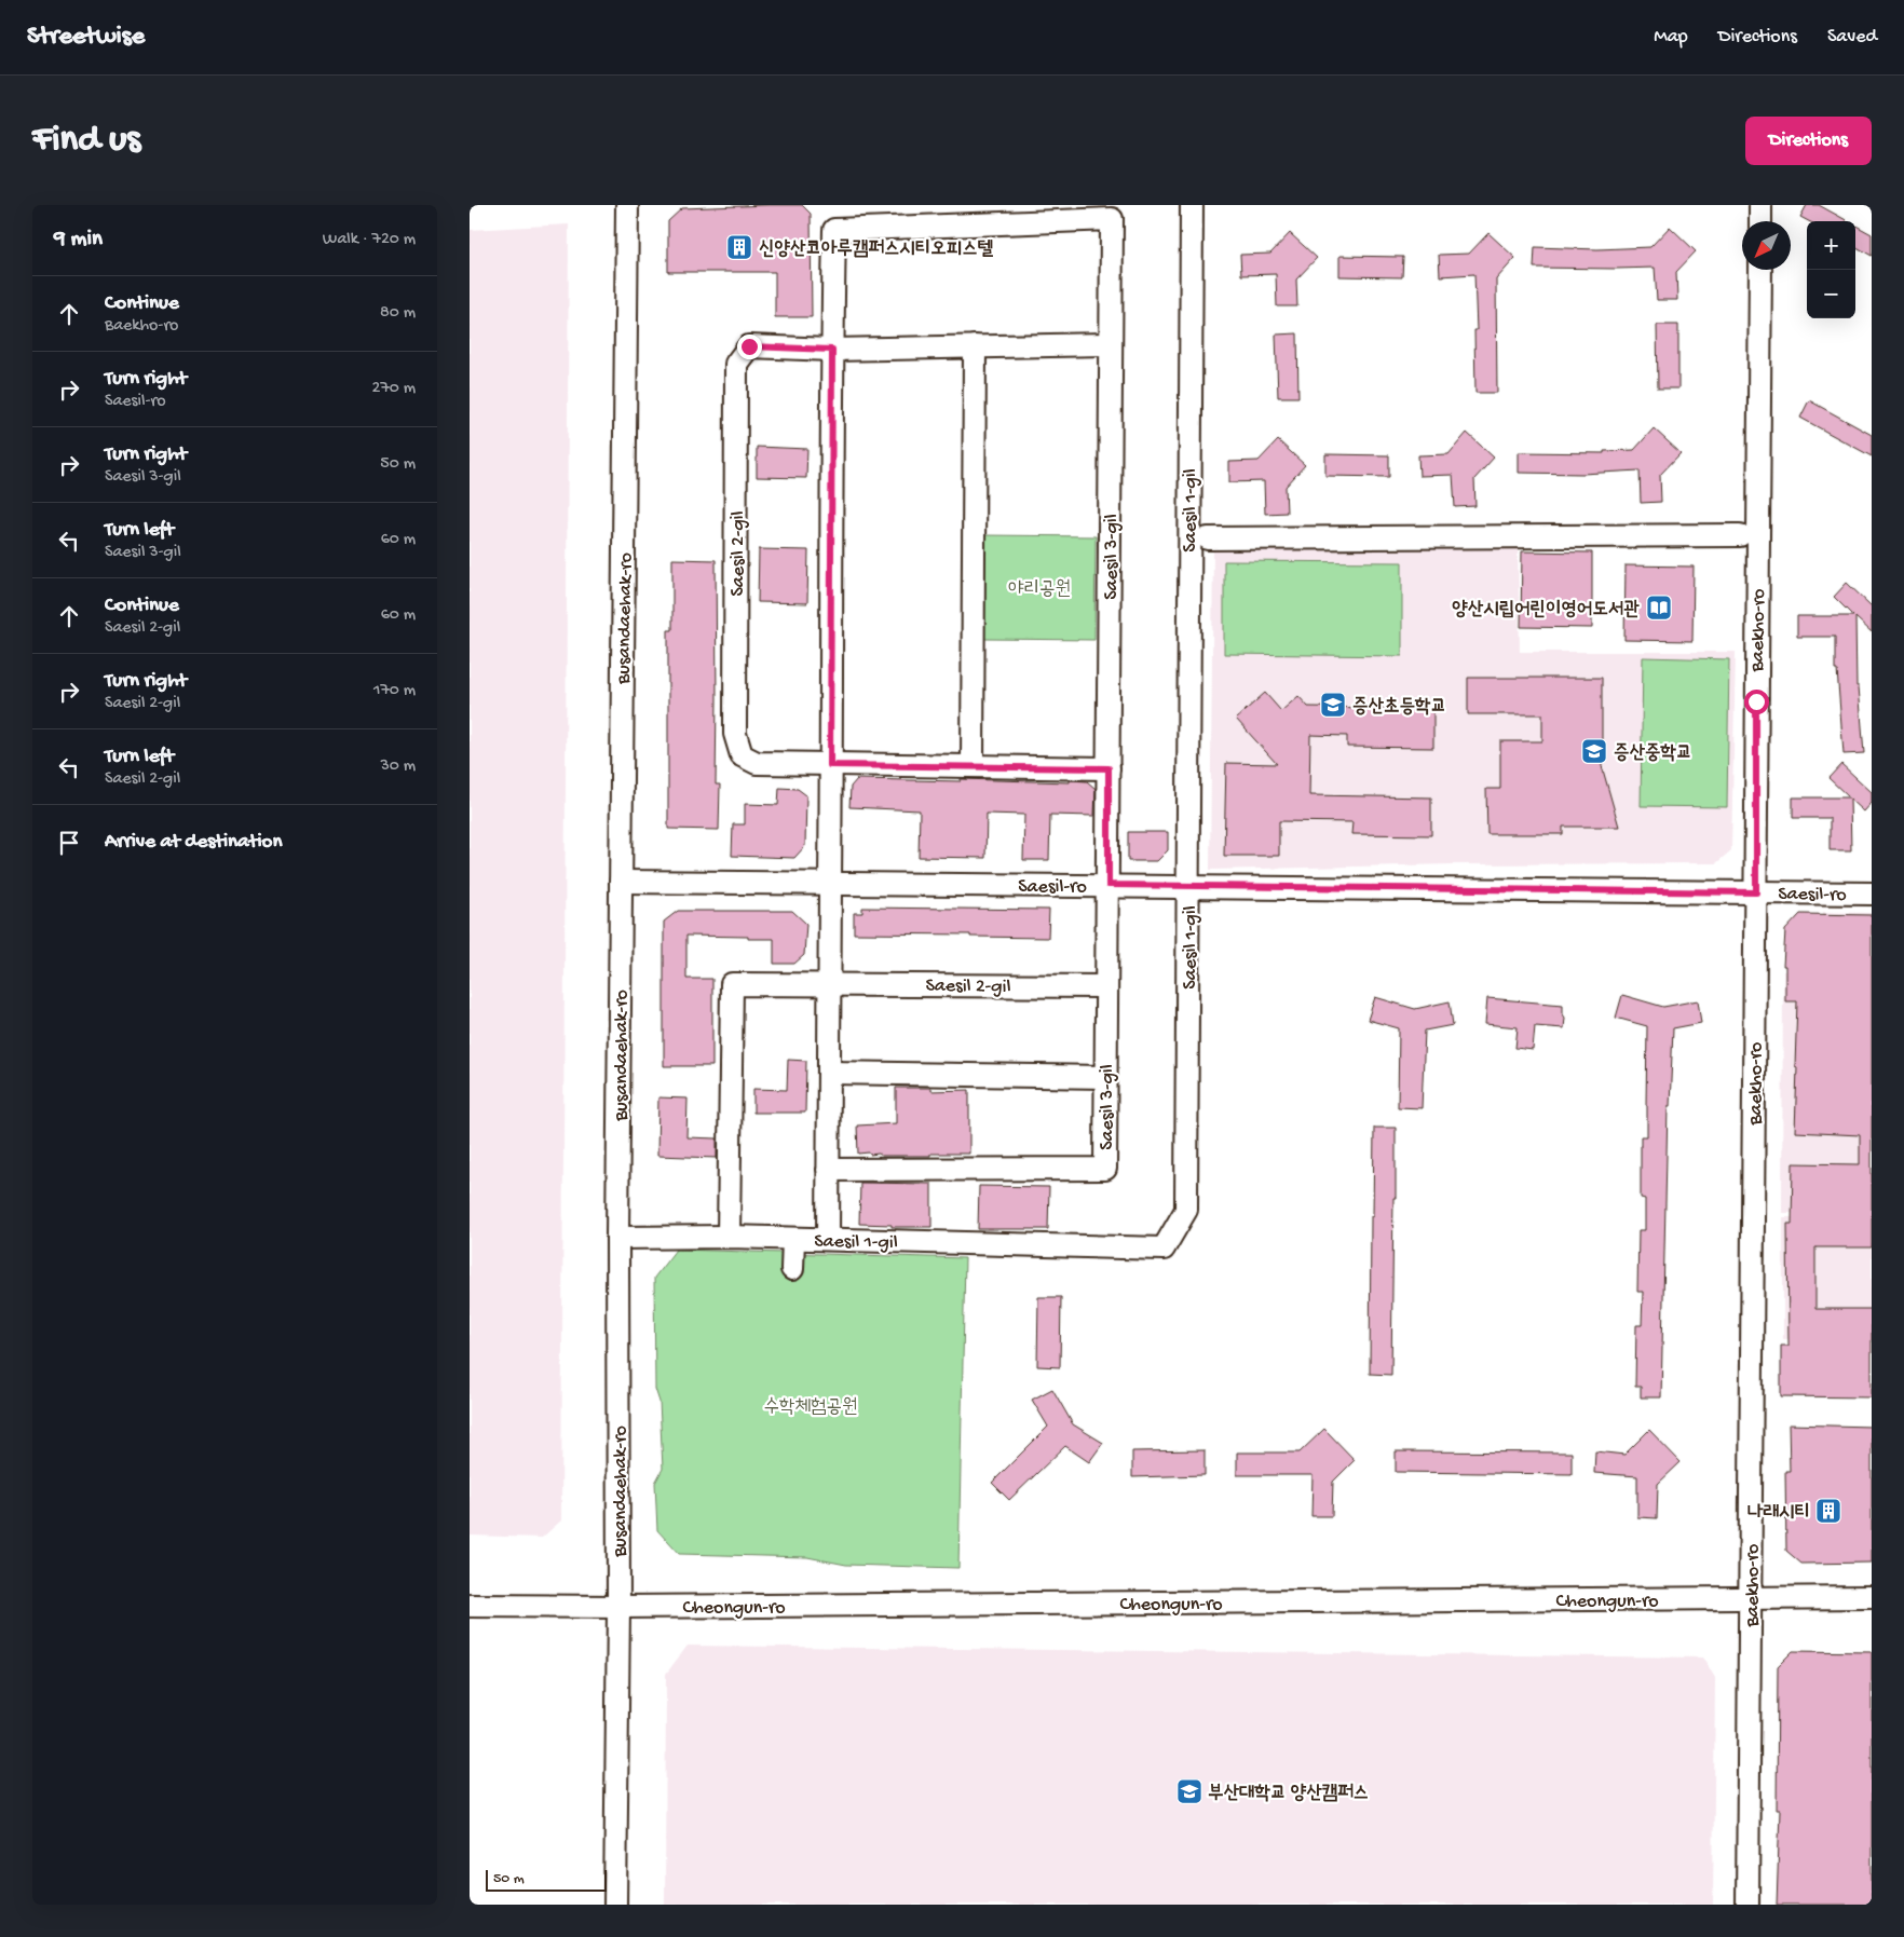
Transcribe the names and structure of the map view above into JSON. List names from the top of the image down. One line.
{"streets":{"street":["Saesil 1-gil","Saesil 2-gil","Saesil 3-gil","Busandaehak-ro","Baekho-ro","Saesil-ro","Cheongun-ro"]},"crossings":[["Saesil 1-gil","Busandaehak-ro"],["Saesil 1-gil","Saesil-ro"],["Saesil 2-gil","Saesil 3-gil"],["Saesil 3-gil","Saesil-ro"],["Busandaehak-ro","Saesil-ro"],["Busandaehak-ro","Cheongun-ro"],["Baekho-ro","Saesil-ro"],["Baekho-ro","Cheongun-ro"]],"parks":["야리공원","수학체험공원"],"places":{"building":["신양산코아루캠퍼스시티오피스텔","나래시티"],"library":["양산시립어린이영어도서관"],"school or university":["증산초등학교","증산중학교","부산대학교 양산캠퍼스"]},"scale_bar":"50 m","north":"bottom left","page":{"header":"Streetwise","nav":["Map","Directions","Saved"],"buttons":"Directions","title":"Find us","heading":["9 min","Walk · 720 m"],"map_buttons":["+","−"],"list":[["Continue","Baekho-ro","80 m"],["Turn right","Saesil-ro","270 m"],["Turn right","Saesil 3-gil","50 m"],["Turn left","Saesil 3-gil","60 m"],["Continue","Saesil 2-gil","60 m"],["Turn right","Saesil 2-gil","170 m"],["Turn left","Saesil 2-gil","30 m"],"Arrive at destination"],"scale":"50 m"}}
